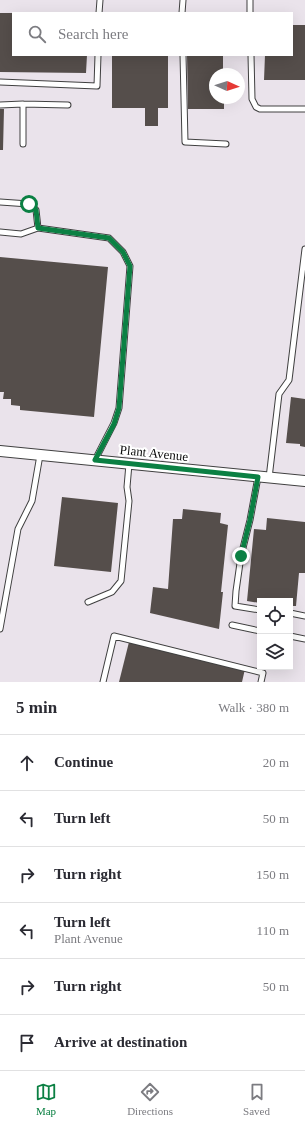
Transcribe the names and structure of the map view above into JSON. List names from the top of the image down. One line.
{"streets":{"street":["Plant Avenue"]},"north":"right","page":{"search":"Search here","heading":["5 min","Walk · 380 m"],"list":[["Continue","20 m"],["Turn left","50 m"],["Turn right","150 m"],["Turn left","Plant Avenue","110 m"],["Turn right","50 m"],"Arrive at destination"],"nav":["Map","Directions","Saved"]}}
